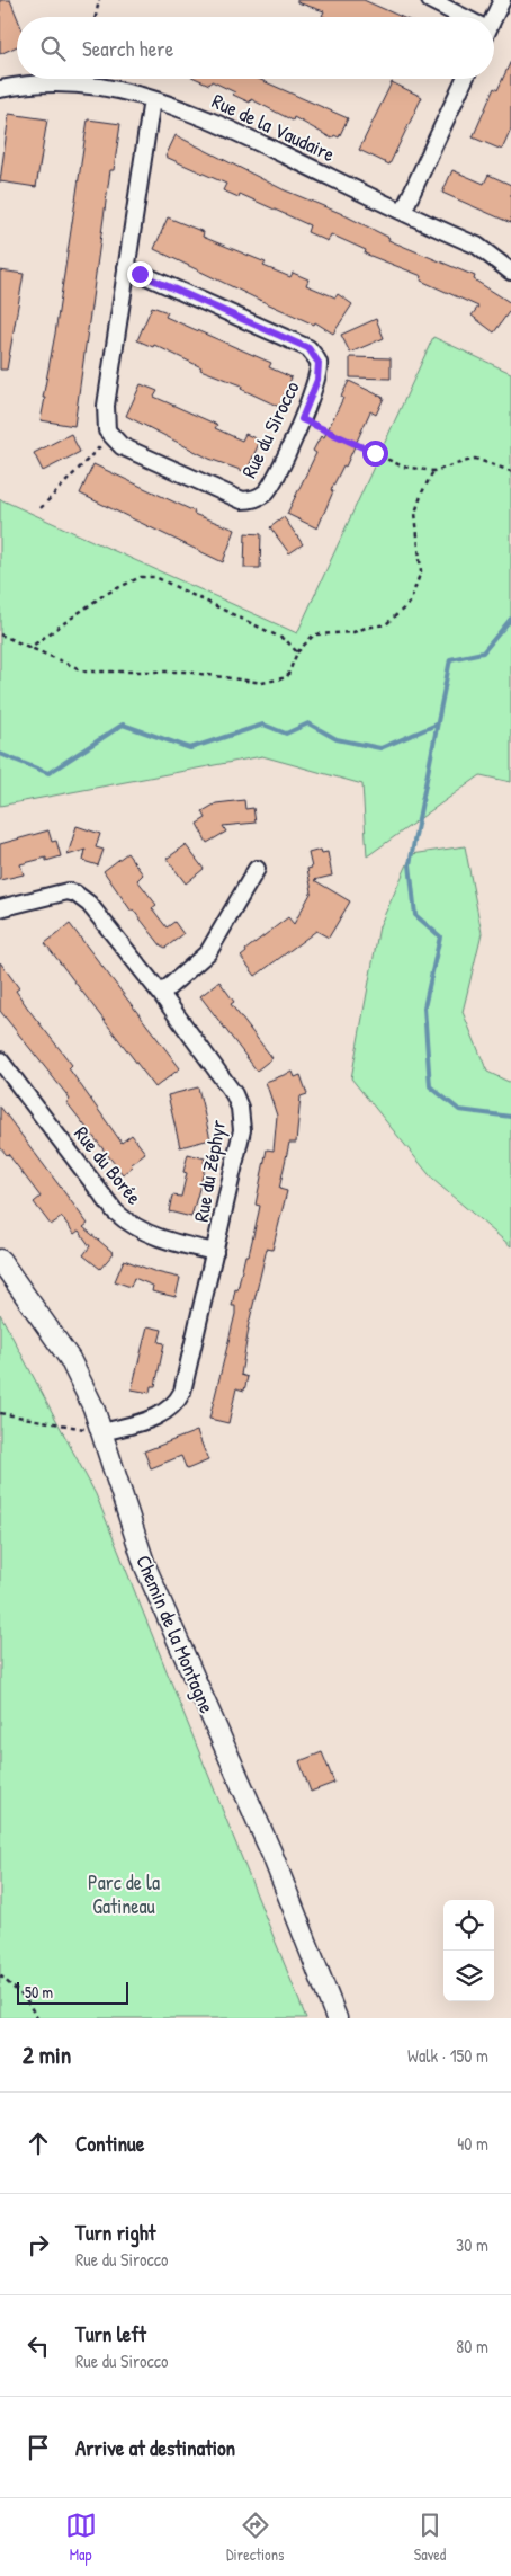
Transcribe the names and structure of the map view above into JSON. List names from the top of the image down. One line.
{"streets":{"street":["Rue de la Vaudaire","Rue du Sirocco","Rue du Borée","Rue du Zéphyr","Chemin de la Montagne"]},"crossings":[["Rue du Borée","Rue du Zéphyr"],["Rue du Zéphyr","Chemin de la Montagne"]],"parks":["Parc de la Gatineau"],"scale_bar":"50 m","page":{"search":"Search here","scale":"50 m","heading":["2 min","Walk · 150 m"],"list":[["Continue","40 m"],["Turn right","Rue du Sirocco","30 m"],["Turn left","Rue du Sirocco","80 m"],"Arrive at destination"],"nav":["Map","Directions","Saved"]}}
